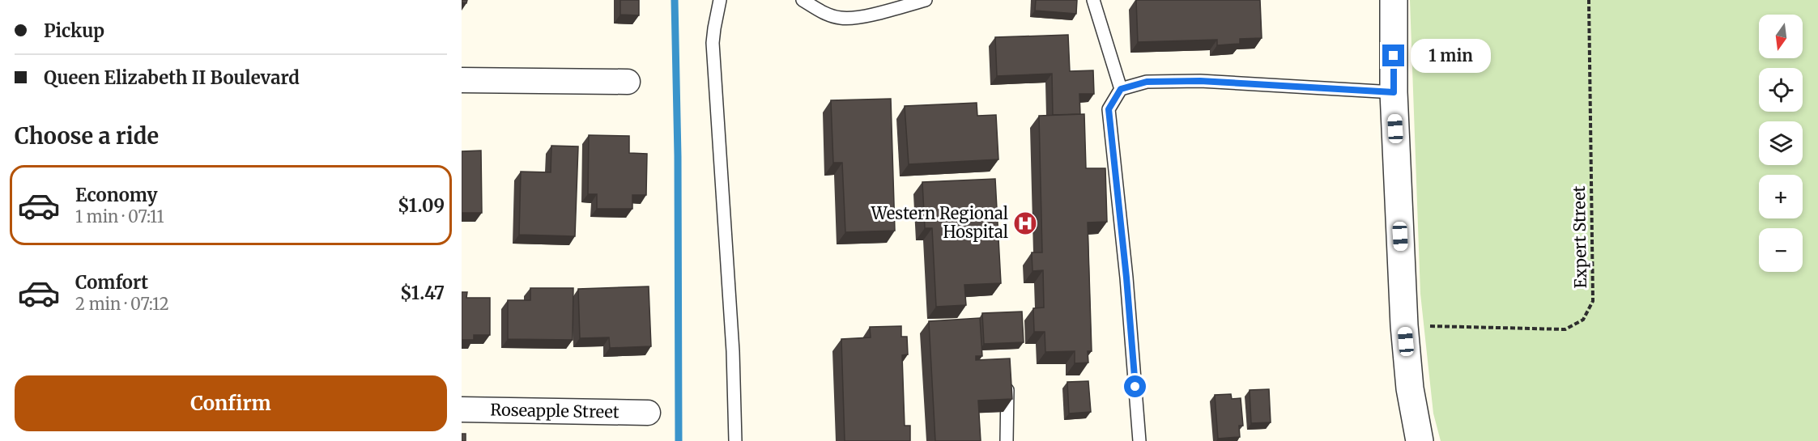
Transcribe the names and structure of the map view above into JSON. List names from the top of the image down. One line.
{"streets":{"street":["Roseapple Street"],"path":["Expert Street"]},"places":{"hospital":["Western Regional Hospital"]},"north":"bottom","page":{"banner":["Pickup","Queen Elizabeth II Boulevard"],"map_buttons":["+","−"],"bubble":"1 min","heading":"Choose a ride","list":[{"name":"Economy","note":"1 min · 07:11","value":"$1.09"},{"name":"Comfort","note":"2 min · 07:12","value":"$1.47"}],"buttons":"Confirm"}}
